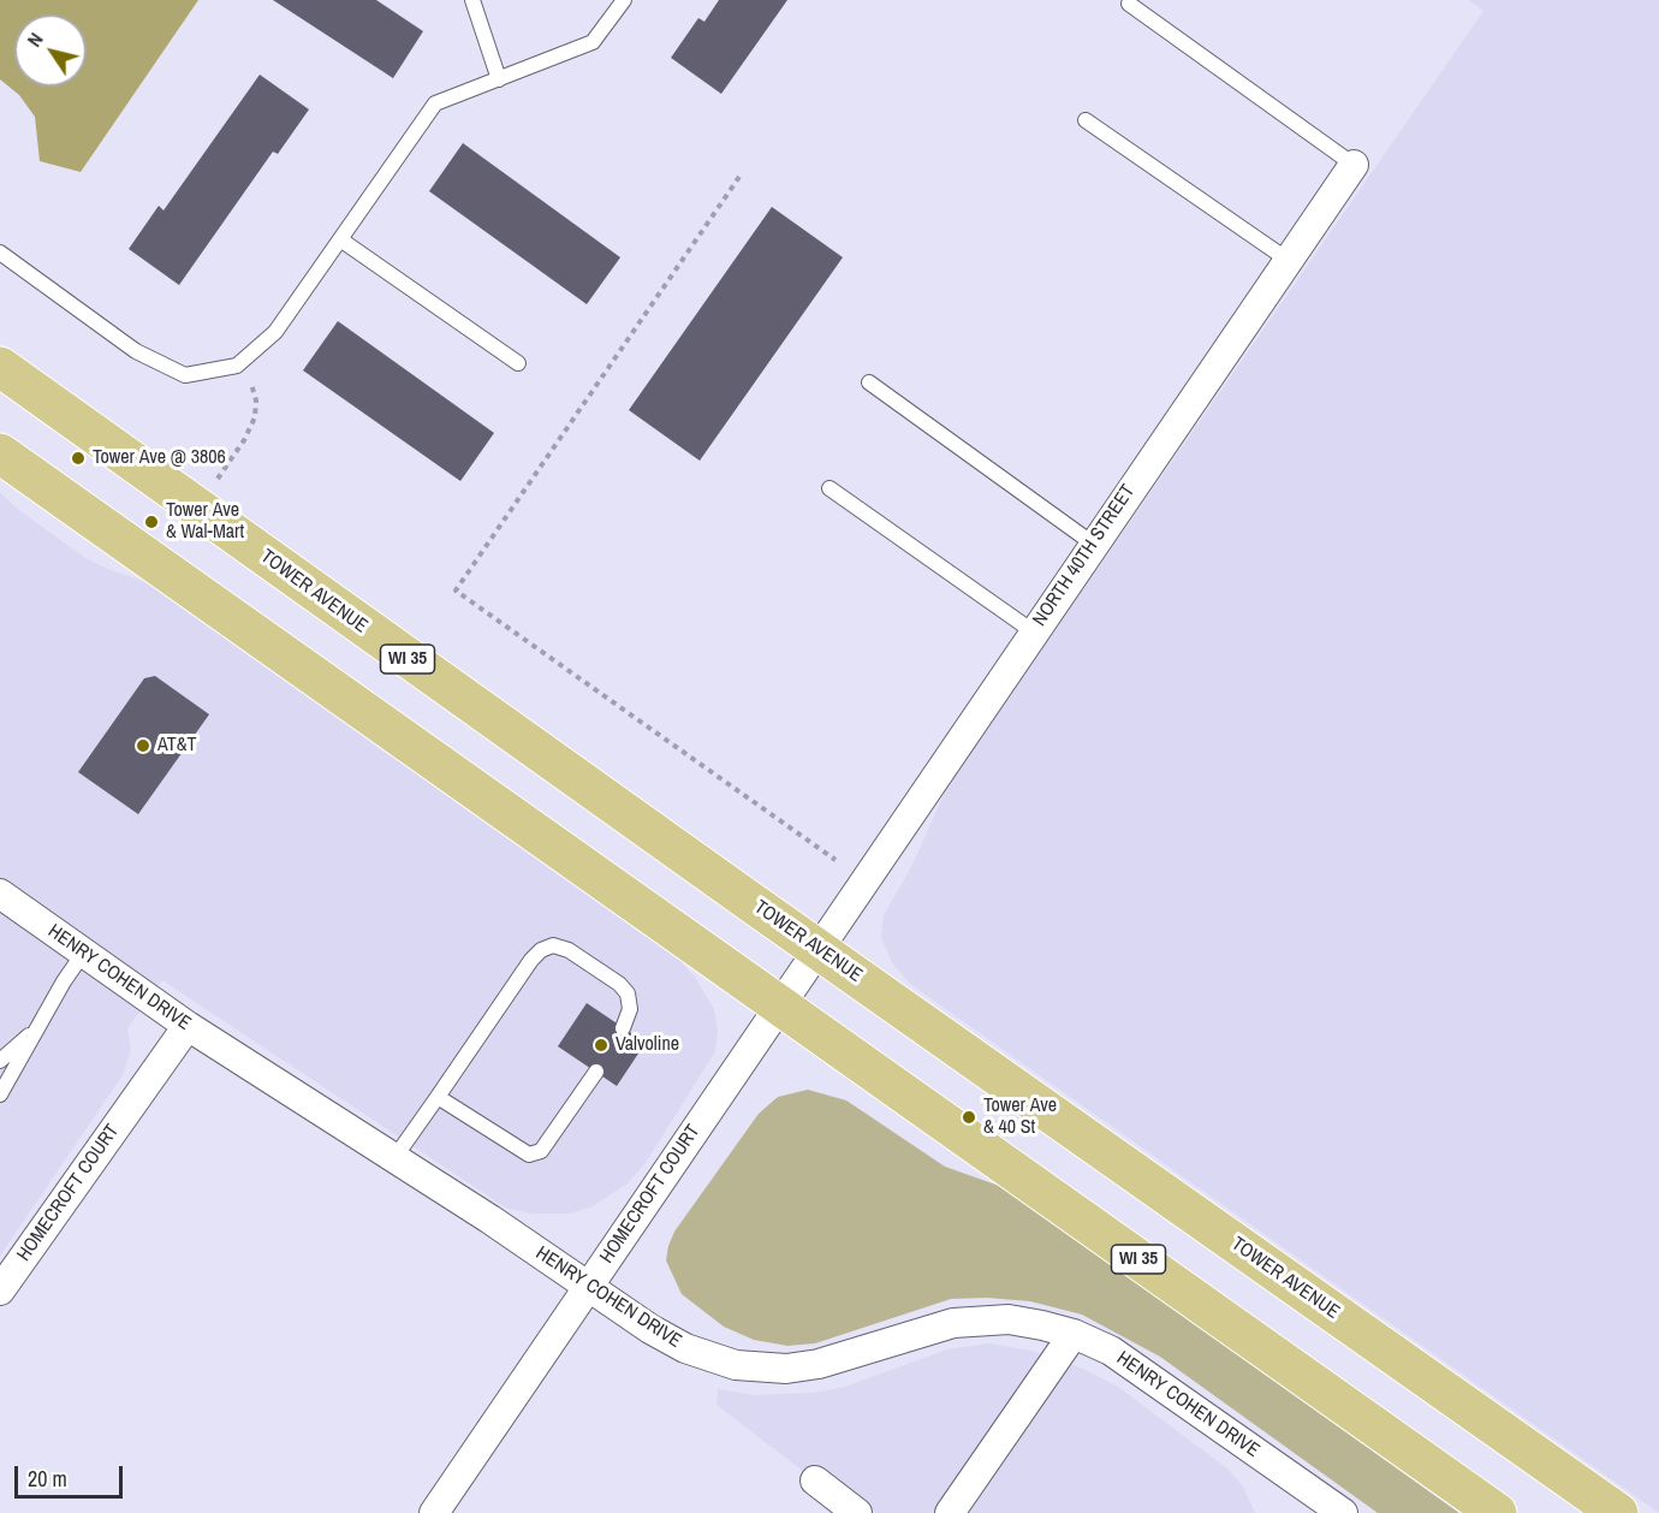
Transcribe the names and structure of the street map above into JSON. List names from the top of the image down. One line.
{"streets":{"main road":["TOWER AVENUE","WI 35"],"street":["NORTH 40TH STREET","HENRY COHEN DRIVE","HOMECROFT COURT"]},"crossings":[["NORTH 40TH STREET","TOWER AVENUE"],["NORTH 40TH STREET","HOMECROFT COURT"],["TOWER AVENUE","HOMECROFT COURT"],["WI 35","HOMECROFT COURT"],["HENRY COHEN DRIVE","HOMECROFT COURT"]],"places":["Tower Ave @ 3806","Tower Ave & Wal-Mart","AT&T","Valvoline","Tower Ave & 40 St"],"scale_bar":"20 m","north":"top left"}
